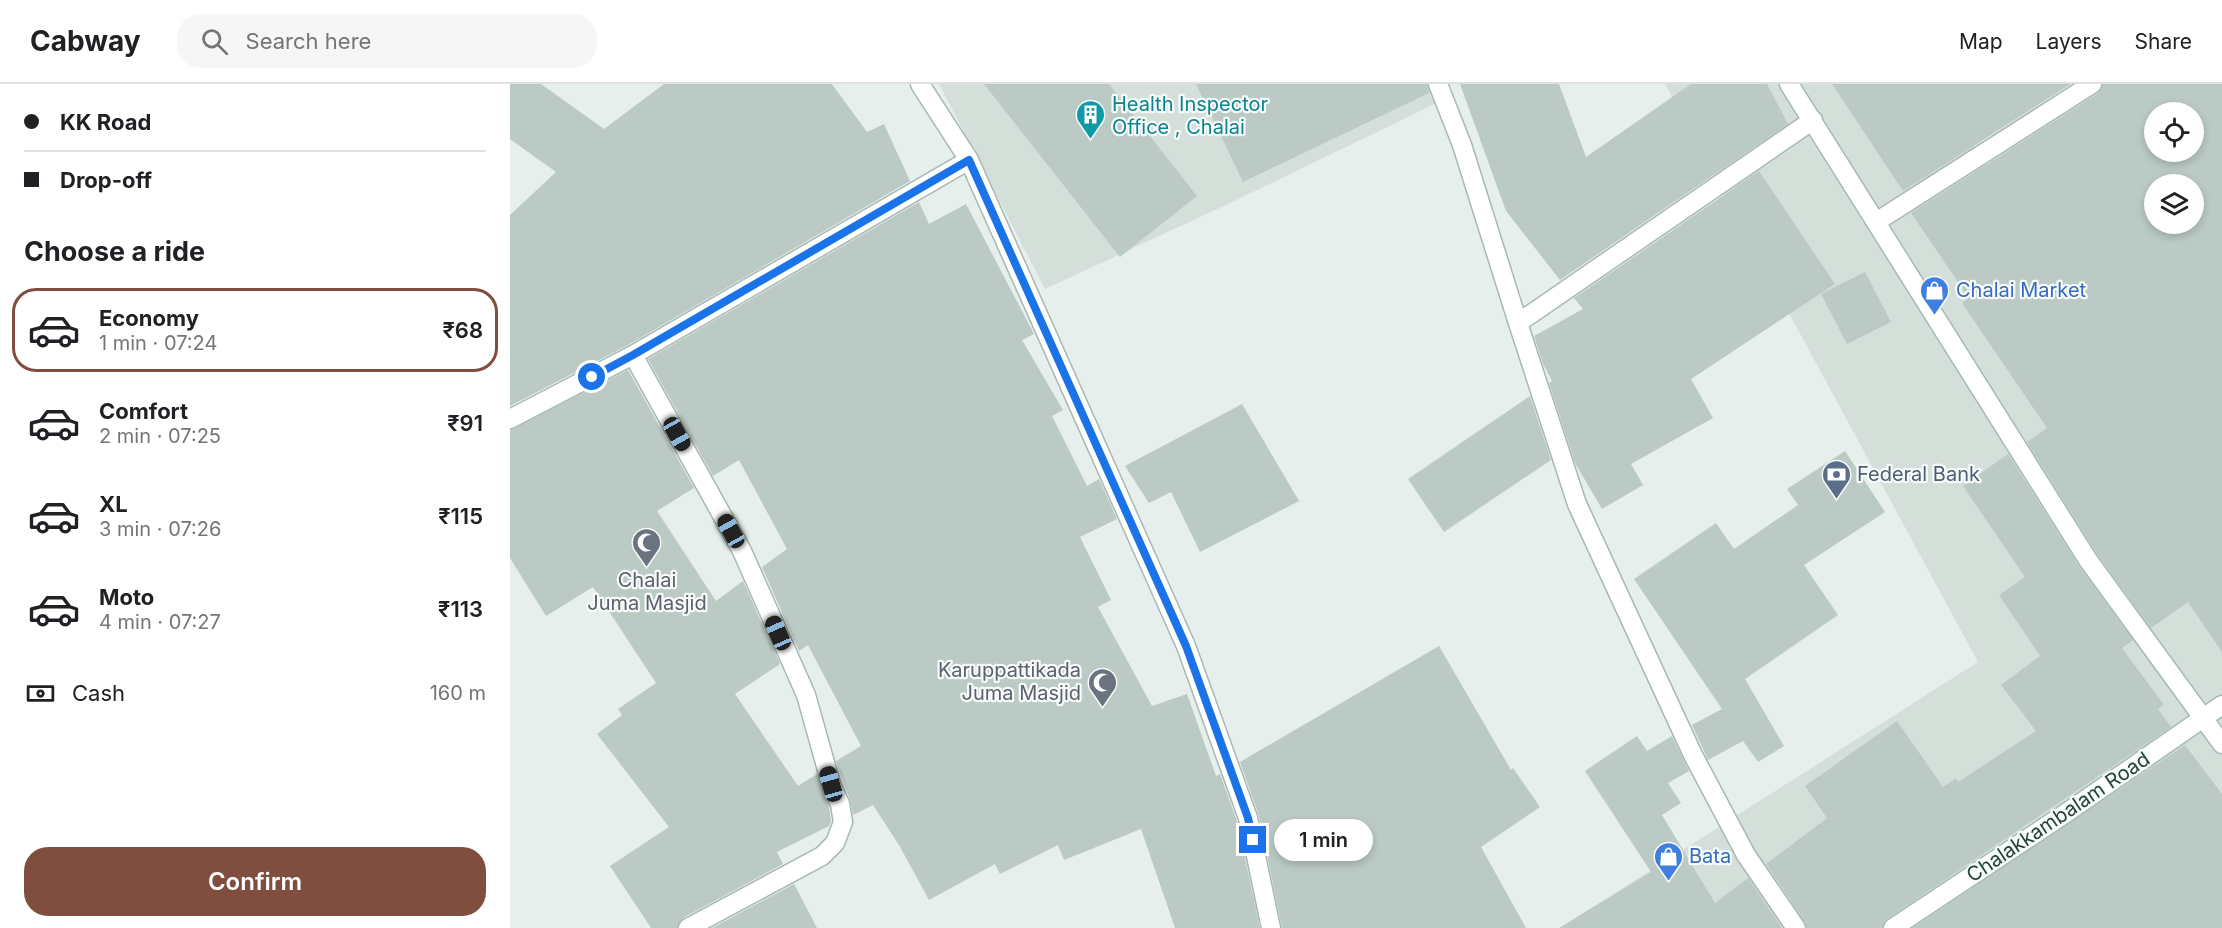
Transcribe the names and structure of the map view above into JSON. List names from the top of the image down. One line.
{"streets":{"street":["Chalakkambalam Road"]},"places":{"building":["Health Inspector Office , Chalai"],"shop":["Chalai Market","Bata"],"bank":["Federal Bank"],"mosque":["Chalai Juma Masjid","Karuppattikada Juma Masjid"]},"page":{"header":"Cabway","search":"Search here","nav":["Map","Layers","Share"],"banner":["KK Road","Drop-off"],"heading":"Choose a ride","list":[{"name":"Economy","note":"1 min · 07:24","value":"₹68"},{"name":"Comfort","note":"2 min · 07:25","value":"₹91"},{"name":"XL","note":"3 min · 07:26","value":"₹115"},{"name":"Moto","note":"4 min · 07:27","value":"₹113"}],"pay":["Cash","160 m"],"bubble":"1 min","buttons":"Confirm"}}
